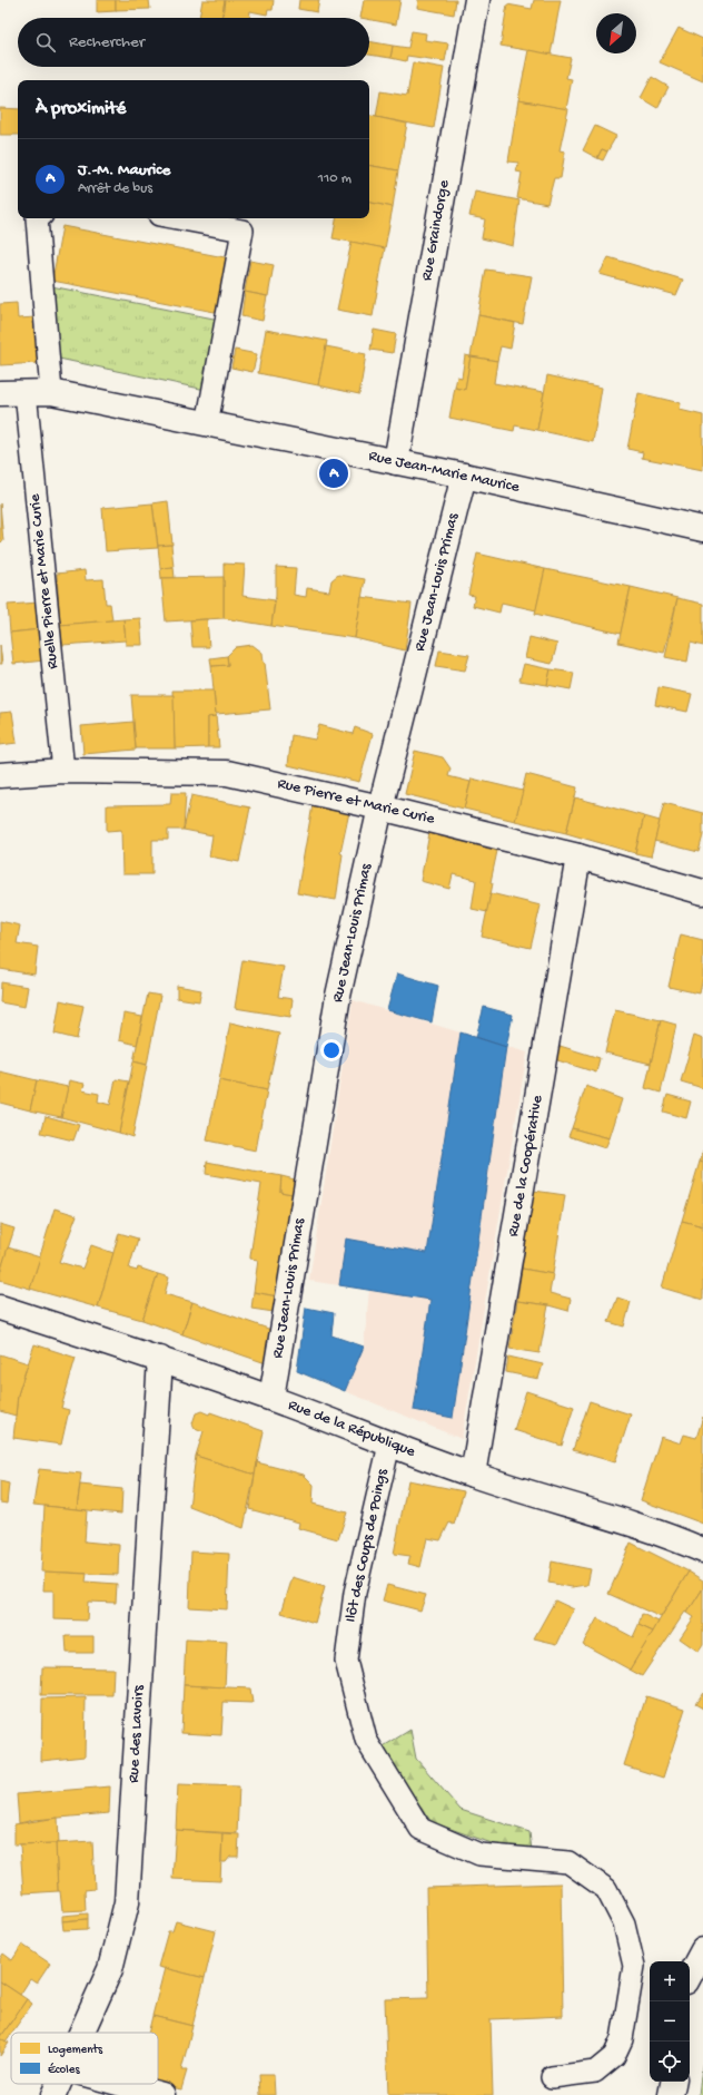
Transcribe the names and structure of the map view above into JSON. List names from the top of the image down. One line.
{"streets":{"street":["Rue Graindorge","Rue Jean-Marie Maurice","Rue Jean-Louis Primas","Rue Pierre et Marie Curie","Rue de la Coopérative","Rue de la République","Rue des Lavoirs"],"lane":["Ruelle Pierre et Marie Curie","Ilôt des Coups de Poings"]},"crossings":[["Rue Graindorge","Rue Jean-Marie Maurice"],["Rue Jean-Marie Maurice","Ruelle Pierre et Marie Curie"],["Rue Jean-Marie Maurice","Rue Jean-Louis Primas"],["Ruelle Pierre et Marie Curie","Rue Pierre et Marie Curie"],["Rue Jean-Louis Primas","Rue Pierre et Marie Curie"],["Rue Jean-Louis Primas","Rue de la République"],["Rue Pierre et Marie Curie","Rue de la Coopérative"],["Rue de la Coopérative","Rue de la République"],["Rue de la République","Ilôt des Coups de Poings"],["Rue de la République","Rue des Lavoirs"]],"legend":["Logements","Écoles"],"north":"bottom left","page":{"search":"Rechercher","heading":"À proximité","list":[{"mark":"A","name":"J.-M. Maurice","note":"Arrêt de bus","value":"110 m"}],"pins":"A","map_buttons":["+","−"]}}
